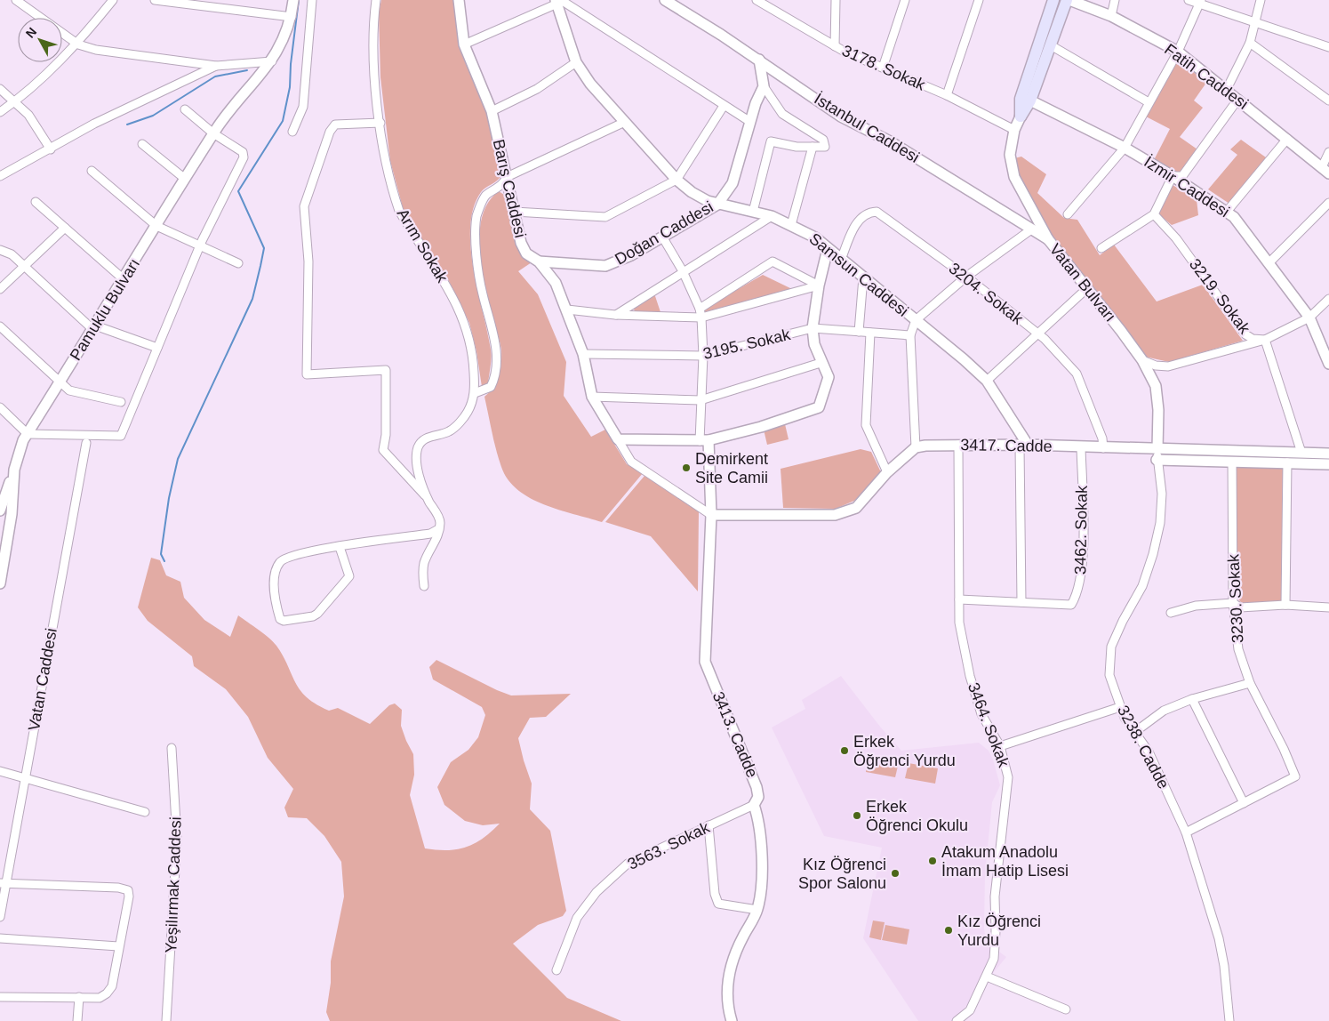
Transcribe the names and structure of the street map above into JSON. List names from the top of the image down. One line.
{"streets":{"main road":["Vatan Bulvarı"],"street":["3178. Sokak","Fatih Caddesi","İstanbul Caddesi","İzmir Caddesi","Barış Caddesi","Doğan Caddesi","Arım Sokak","Samsun Caddesi","3204. Sokak","3219. Sokak","Pamuklu Bulvarı","3195. Sokak","3417. Cadde","3462. Sokak","3230. Sokak","Vatan Caddesi","3464. Sokak","3413. Cadde","3238. Cadde","3563. Sokak","Yeşilırmak Caddesi"]},"crossings":[["3178. Sokak","Vatan Bulvarı"],["İstanbul Caddesi","Vatan Bulvarı"],["İzmir Caddesi","Vatan Bulvarı"],["Barış Caddesi","Doğan Caddesi"],["Barış Caddesi","3195. Sokak"],["Doğan Caddesi","Samsun Caddesi"],["Samsun Caddesi","3204. Sokak"],["Samsun Caddesi","3417. Cadde"],["Vatan Bulvarı","3417. Cadde"],["Vatan Bulvarı","3238. Cadde"],["3204. Sokak","3417. Cadde"],["3219. Sokak","3417. Cadde"],["3417. Cadde","3462. Sokak"],["3417. Cadde","3464. Sokak"],["3417. Cadde","3238. Cadde"],["3462. Sokak","3464. Sokak"],["3413. Cadde","3563. Sokak"]],"places":["Demirkent Site Camii","Erkek Öğrenci Yurdu","Erkek Öğrenci Okulu","Atakum Anadolu İmam Hatip Lisesi","Kız Öğrenci Spor Salonu","Kız Öğrenci Yurdu"],"north":"top left"}
